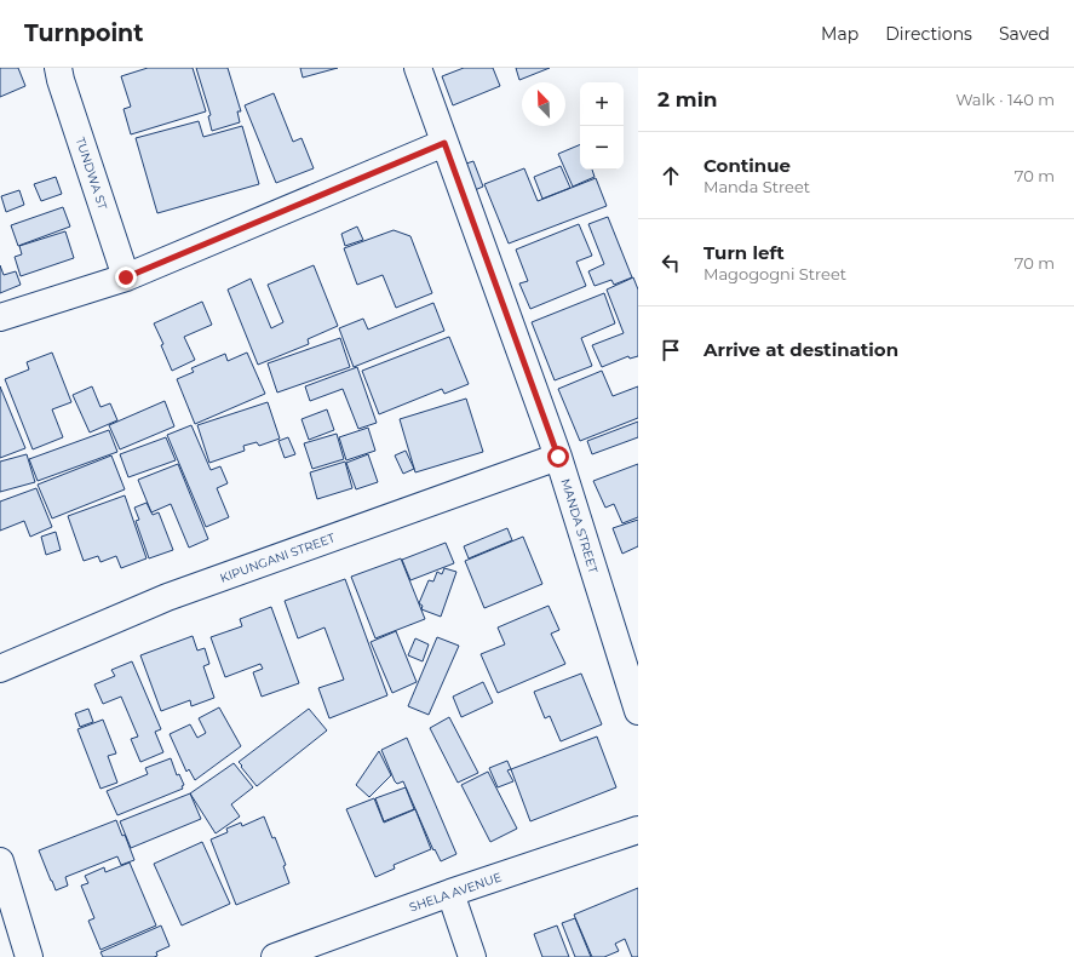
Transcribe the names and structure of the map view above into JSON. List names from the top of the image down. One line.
{"streets":{"street":["TUNDWA ST","MANDA STREET","KIPUNGANI STREET","SHELA AVENUE"]},"crossings":[["MANDA STREET","KIPUNGANI STREET"]],"north":"top left","page":{"header":"Turnpoint","nav":["Map","Directions","Saved"],"heading":["2 min","Walk · 140 m"],"map_buttons":["+","−"],"list":[["Continue","Manda Street","70 m"],["Turn left","Magogogni Street","70 m"],"Arrive at destination"]}}
